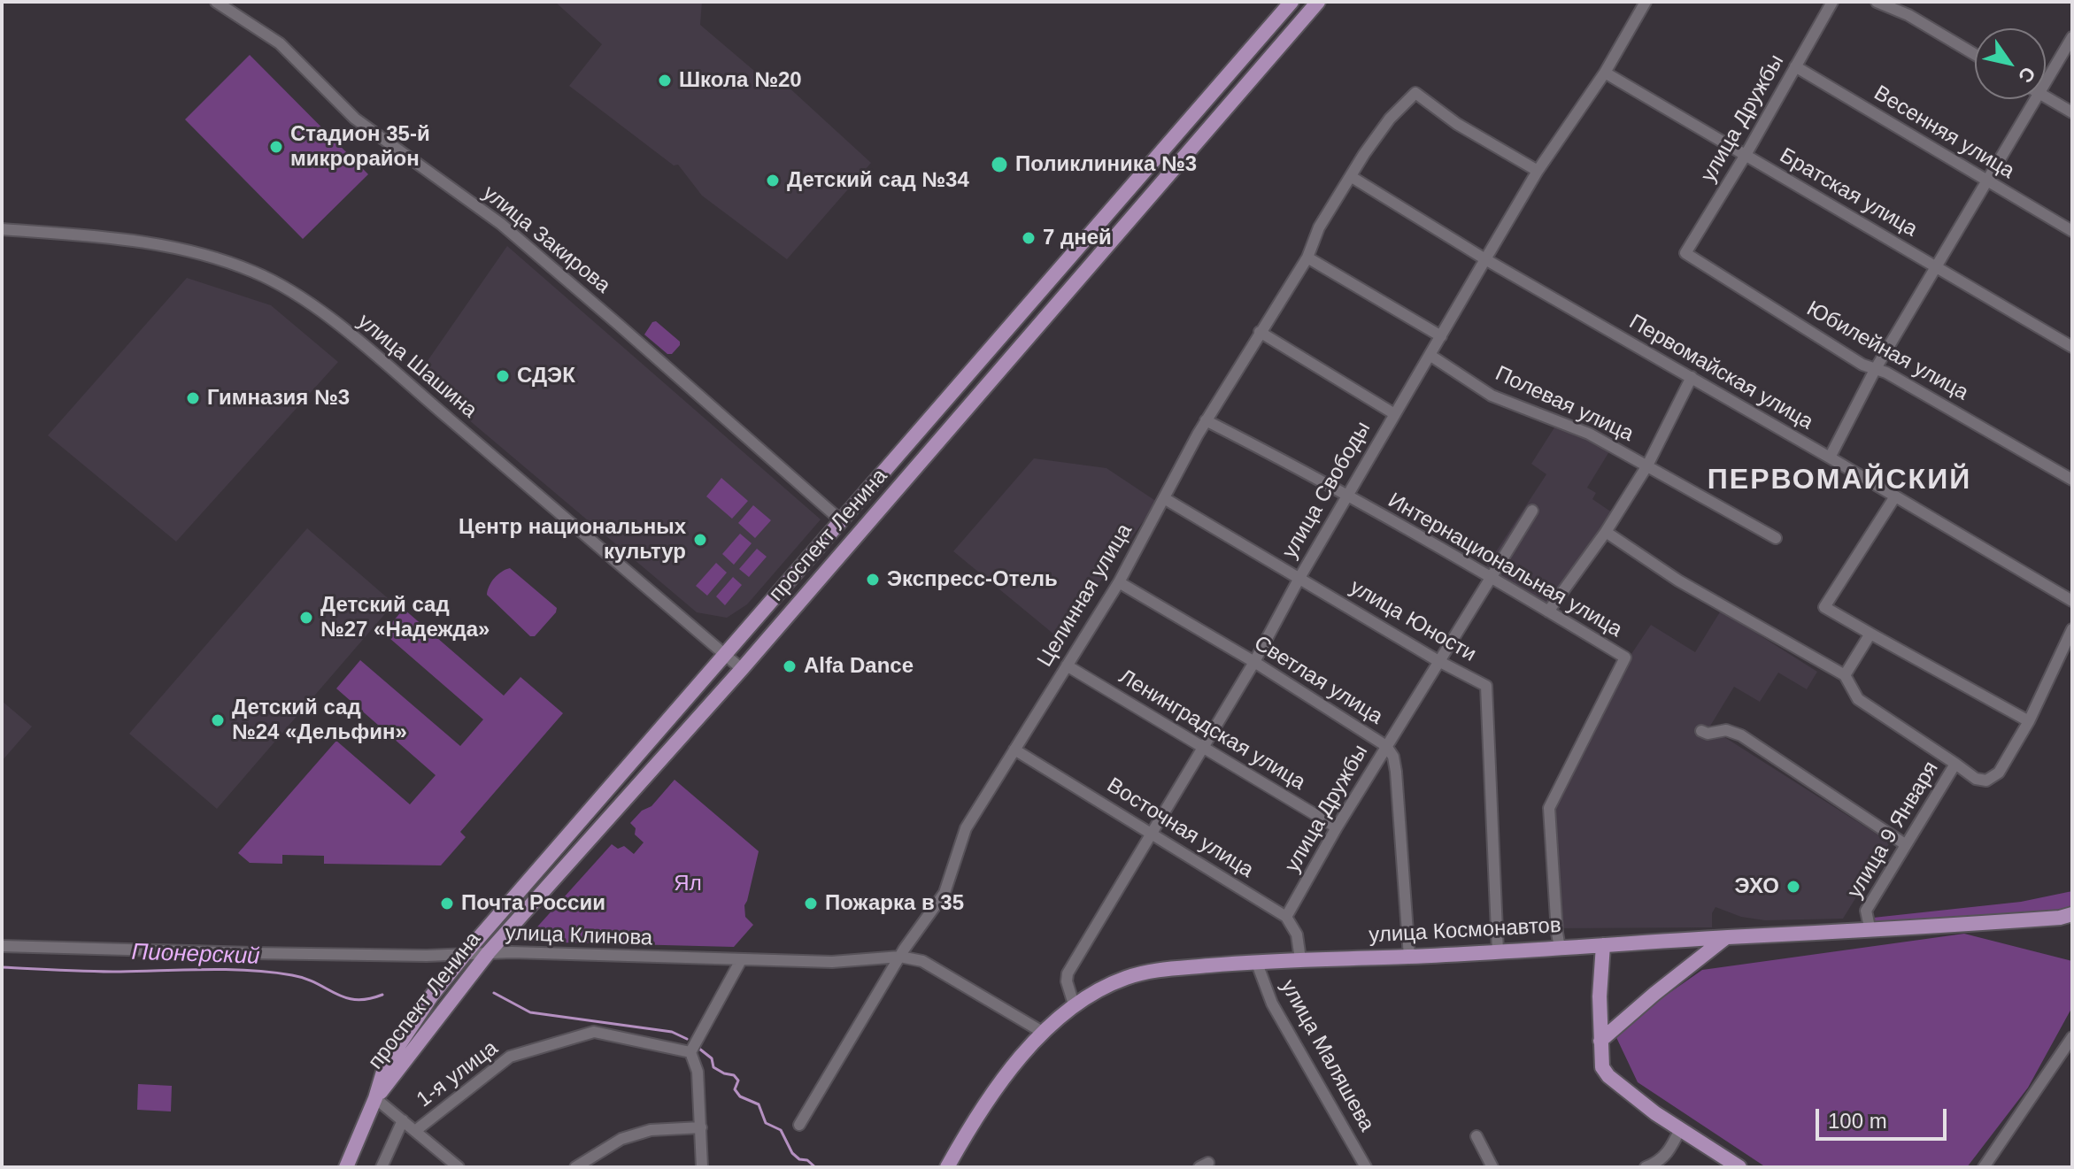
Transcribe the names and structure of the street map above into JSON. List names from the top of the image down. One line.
{"streets":{"main road":["проспект Ленина","улица Космонавтов"],"street":["улица Дружбы","Весенняя улица","Братская улица","улица Закирова","Юбилейная улица","улица Шашина","Первомайская улица","Полевая улица","улица Свободы","Интернациональная улица","Целинная улица","улица Юности","Светлая улица","Ленинградская улица","Восточная улица","улица 9 Января","улица Клинова","улица Маляшева","1-я улица"]},"crossings":[["улица Дружбы","Весенняя улица"],["улица Дружбы","Братская улица"],["улица Дружбы","Юбилейная улица"],["улица Дружбы","Интернациональная улица"],["улица Дружбы","улица Юности"],["улица Дружбы","Светлая улица"],["улица Дружбы","Ленинградская улица"],["улица Дружбы","Восточная улица"],["Братская улица","улица Свободы"],["улица Закирова","проспект Ленина"],["улица Шашина","проспект Ленина"],["Первомайская улица","улица Свободы"],["Первомайская улица","Целинная улица"],["Полевая улица","улица Свободы"],["улица Свободы","Интернациональная улица"],["улица Свободы","Целинная улица"],["улица Свободы","улица Юности"],["улица Свободы","Светлая улица"],["улица Свободы","Ленинградская улица"],["улица Свободы","Восточная улица"],["улица Свободы","улица Космонавтов"],["проспект Ленина","улица Клинова"],["Интернациональная улица","Целинная улица"],["Интернациональная улица","улица Космонавтов"],["Целинная улица","улица Юности"],["Целинная улица","Светлая улица"],["Целинная улица","Ленинградская улица"],["Целинная улица","Восточная улица"],["Целинная улица","улица Клинова"],["улица Юности","улица Космонавтов"],["Светлая улица","улица Космонавтов"],["улица 9 Января","улица Космонавтов"],["улица Космонавтов","улица Маляшева"]],"districts":["ПЕРВОМАЙСКИЙ"],"water":["Пионерский"],"parks":["Ял"],"places":["Школа №20","Стадион 35-й микрорайон","Поликлиника №3","Детский сад №34","7 дней","СДЭК","Гимназия №3","Центр национальных культур","Экспресс-Отель","Детский сад №27 «Надежда»","Alfa Dance","Детский сад №24 «Дельфин»","ЭХО","Почта России","Пожарка в 35"],"scale_bar":"100 m","north":"bottom right"}
